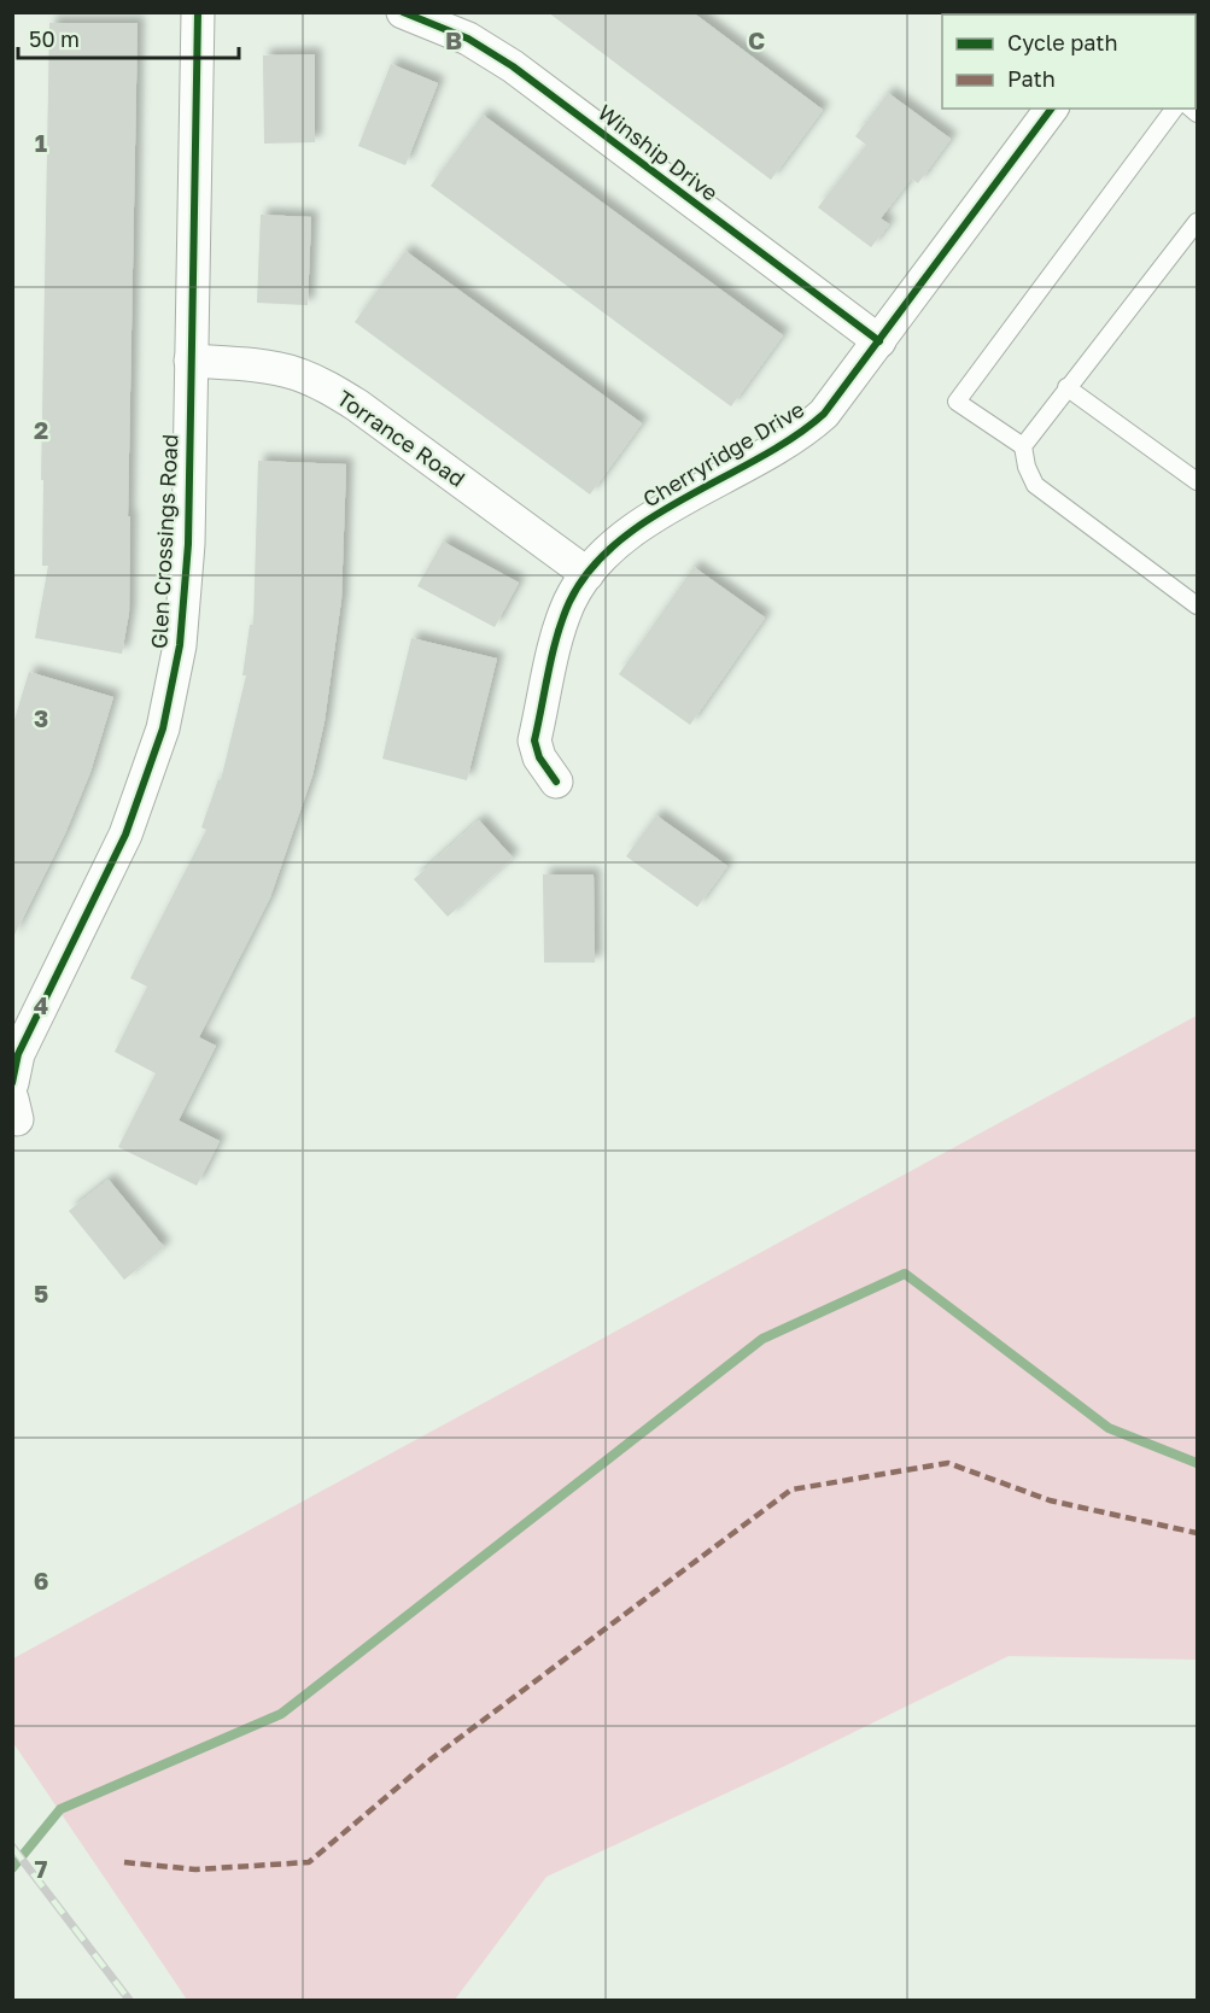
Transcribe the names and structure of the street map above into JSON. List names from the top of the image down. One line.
{"streets":{"street":["Winship Drive","Torrance Road","Cherryridge Drive","Glen Crossings Road"]},"crossings":[["Winship Drive","Cherryridge Drive"],["Torrance Road","Cherryridge Drive"],["Torrance Road","Glen Crossings Road"]],"legend":["Cycle path","Path"],"scale_bar":"50 m","grid":{"columns":["B","C"],"rows":["1","2","3","4","5","6","7"]}}
